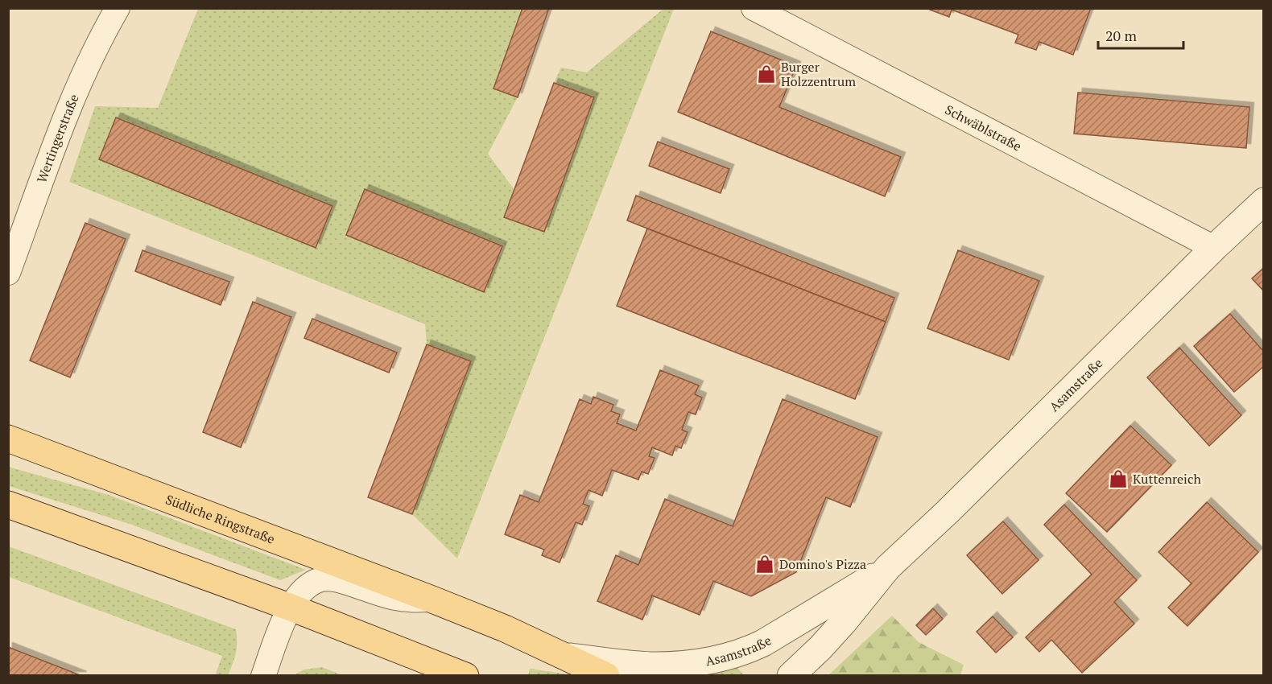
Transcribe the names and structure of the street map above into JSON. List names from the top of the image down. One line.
{"streets":{"main road":["Südliche Ringstraße"],"street":["Schwäblstraße","Wertingerstraße","Asamstraße"]},"crossings":[["Schwäblstraße","Asamstraße"],["Asamstraße","Südliche Ringstraße"]],"places":{"shop":["Burger Holzzentrum","Kuttenreich","Domino's Pizza"]},"scale_bar":"20 m"}
